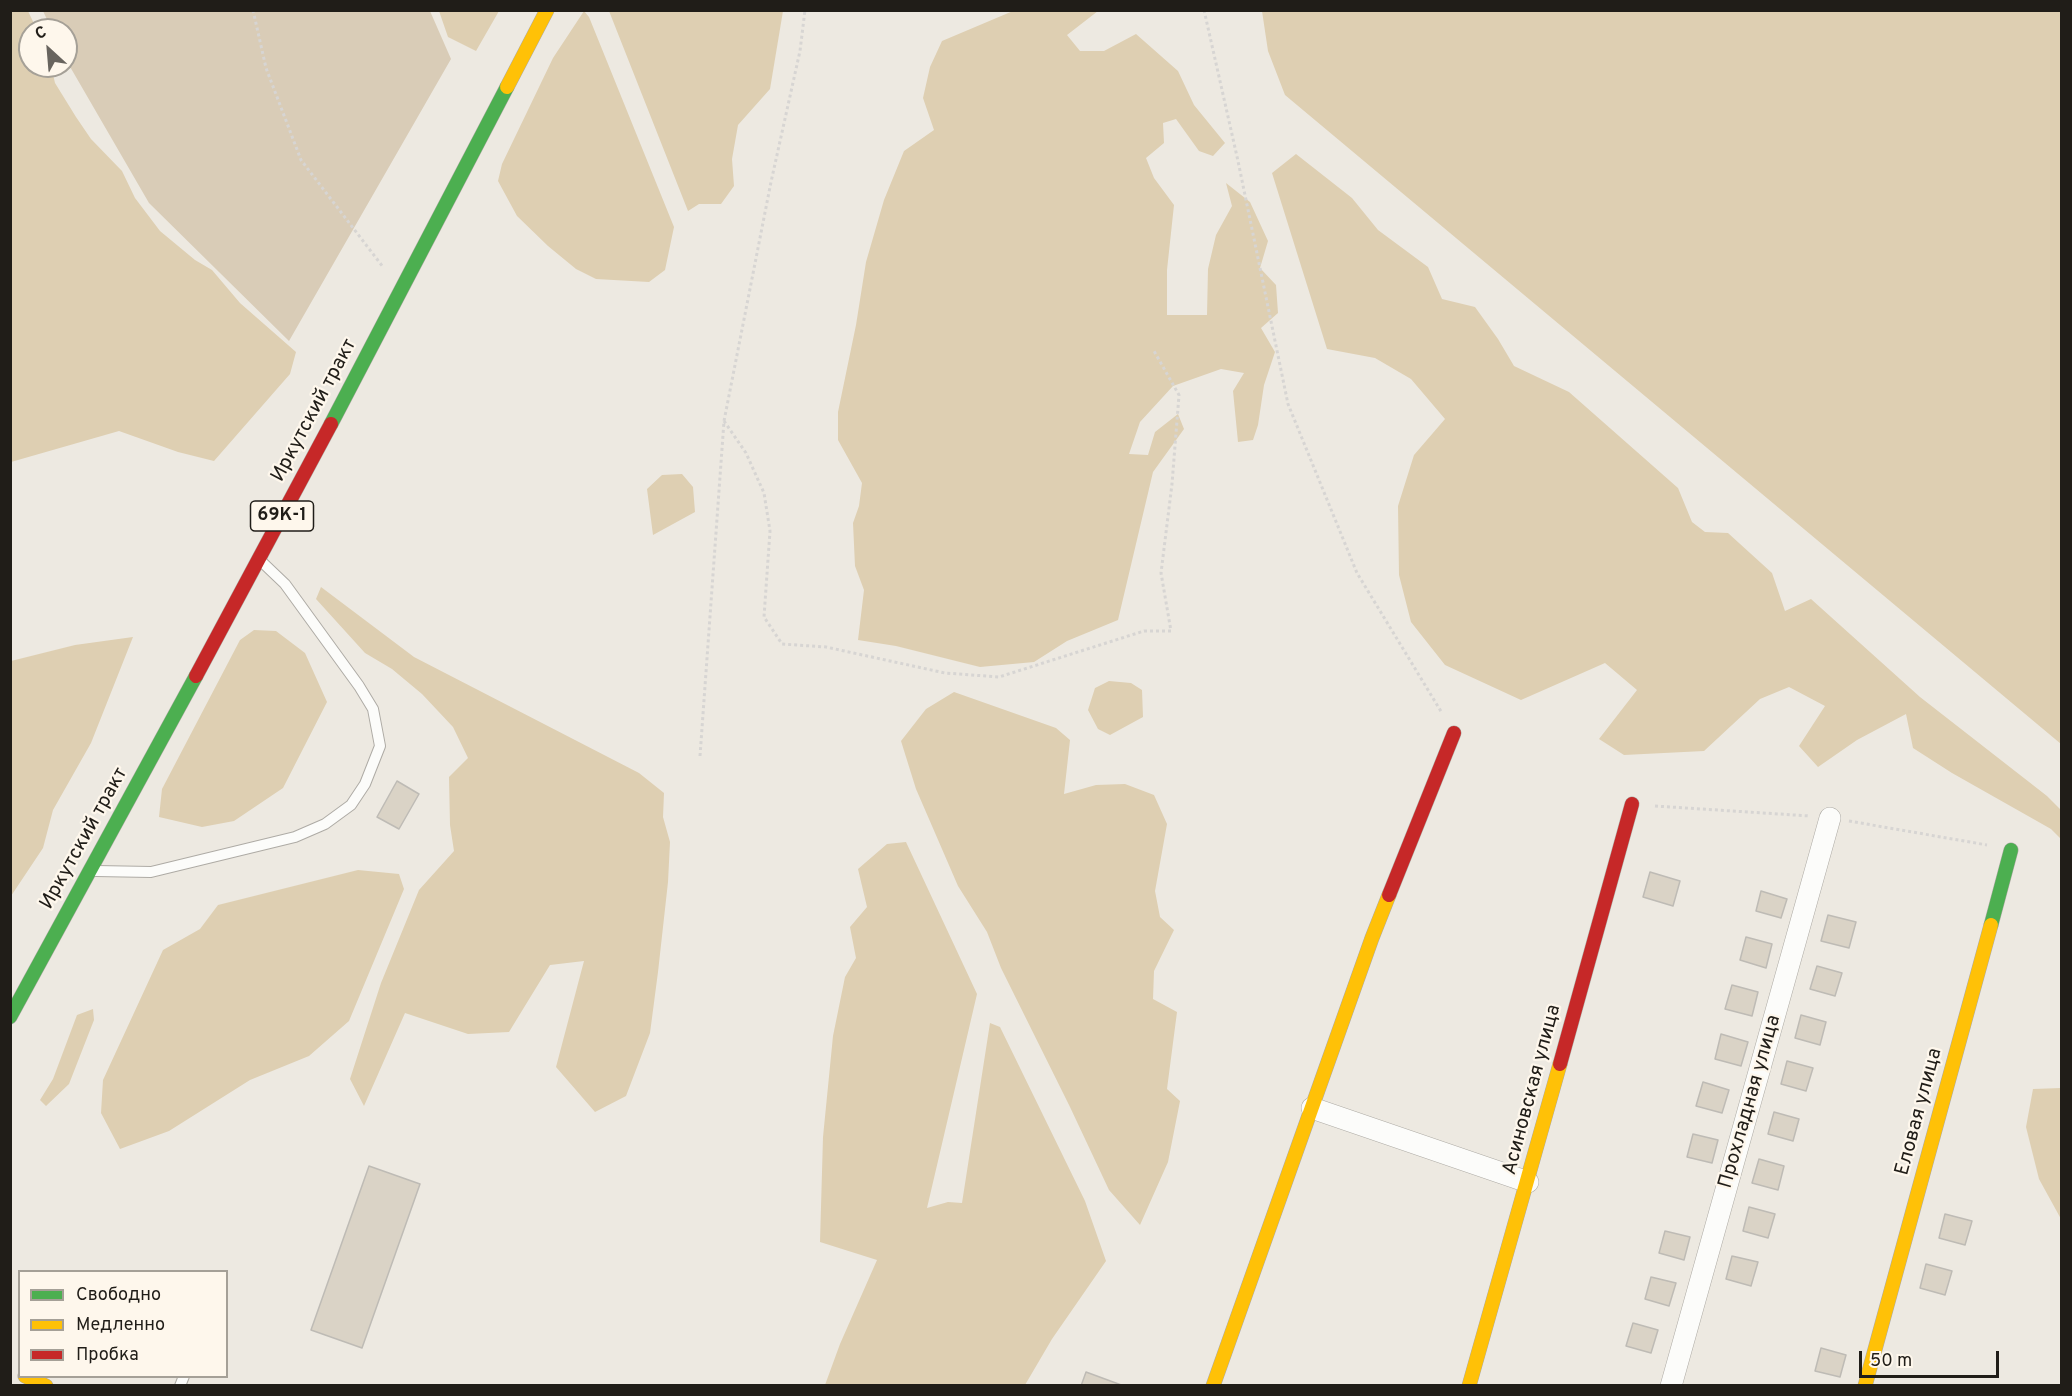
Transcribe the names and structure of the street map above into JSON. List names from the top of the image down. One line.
{"streets":{"street":["Иркутский тракт","69К-1","Асиновская улица","Прохладная улица","Еловая улица"]},"legend":["Свободно","Медленно","Пробка"],"scale_bar":"50 m","north":"top left"}
